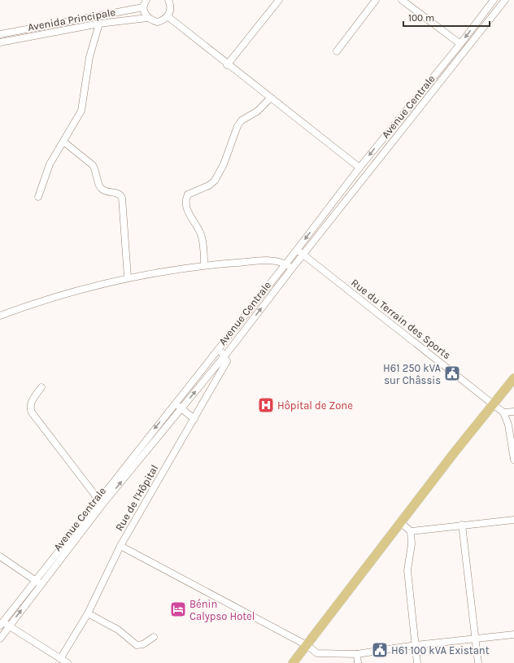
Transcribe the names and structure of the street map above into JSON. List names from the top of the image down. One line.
{"streets":{"street":["Avenida Principale","Avenue Centrale","Rue du Terrain des Sports","Rue de l'Hôpital"]},"crossings":[["Avenue Centrale","Rue du Terrain des Sports"],["Avenue Centrale","Rue de l'Hôpital"]],"places":{"public building":["H61 250 kVA sur Châssis","H61 100 kVA Existant"],"hospital":["Hôpital de Zone"],"hotel":["Bénin Calypso Hotel"]},"scale_bar":"100 m"}
